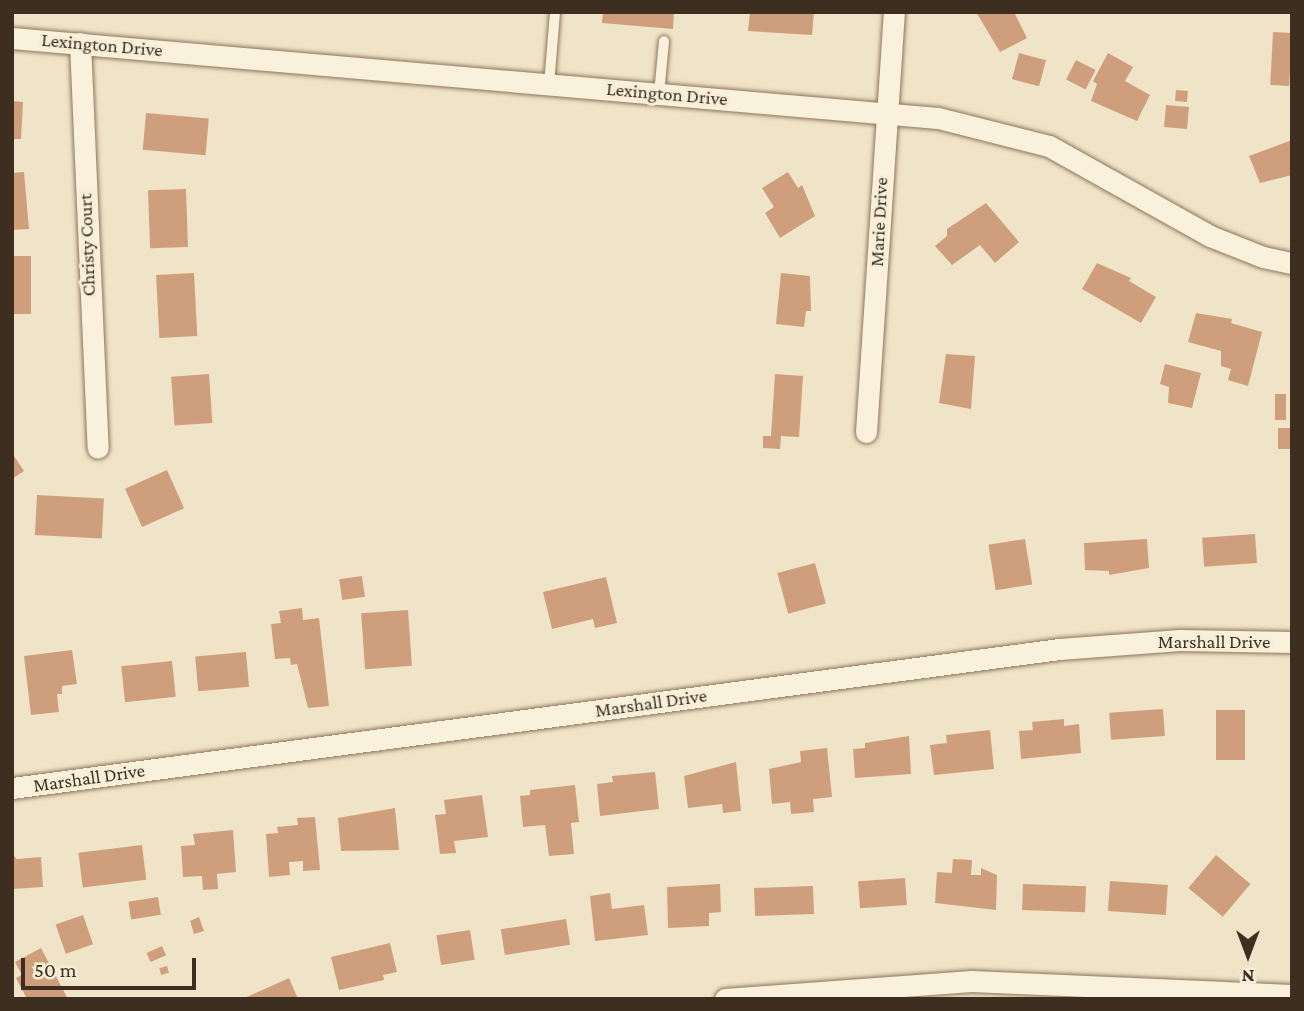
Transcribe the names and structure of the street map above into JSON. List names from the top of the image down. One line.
{"streets":{"street":["Lexington Drive","Marie Drive","Christy Court","Marshall Drive"]},"crossings":[["Lexington Drive","Marie Drive"],["Lexington Drive","Christy Court"]],"scale_bar":"50 m","north":"bottom"}
